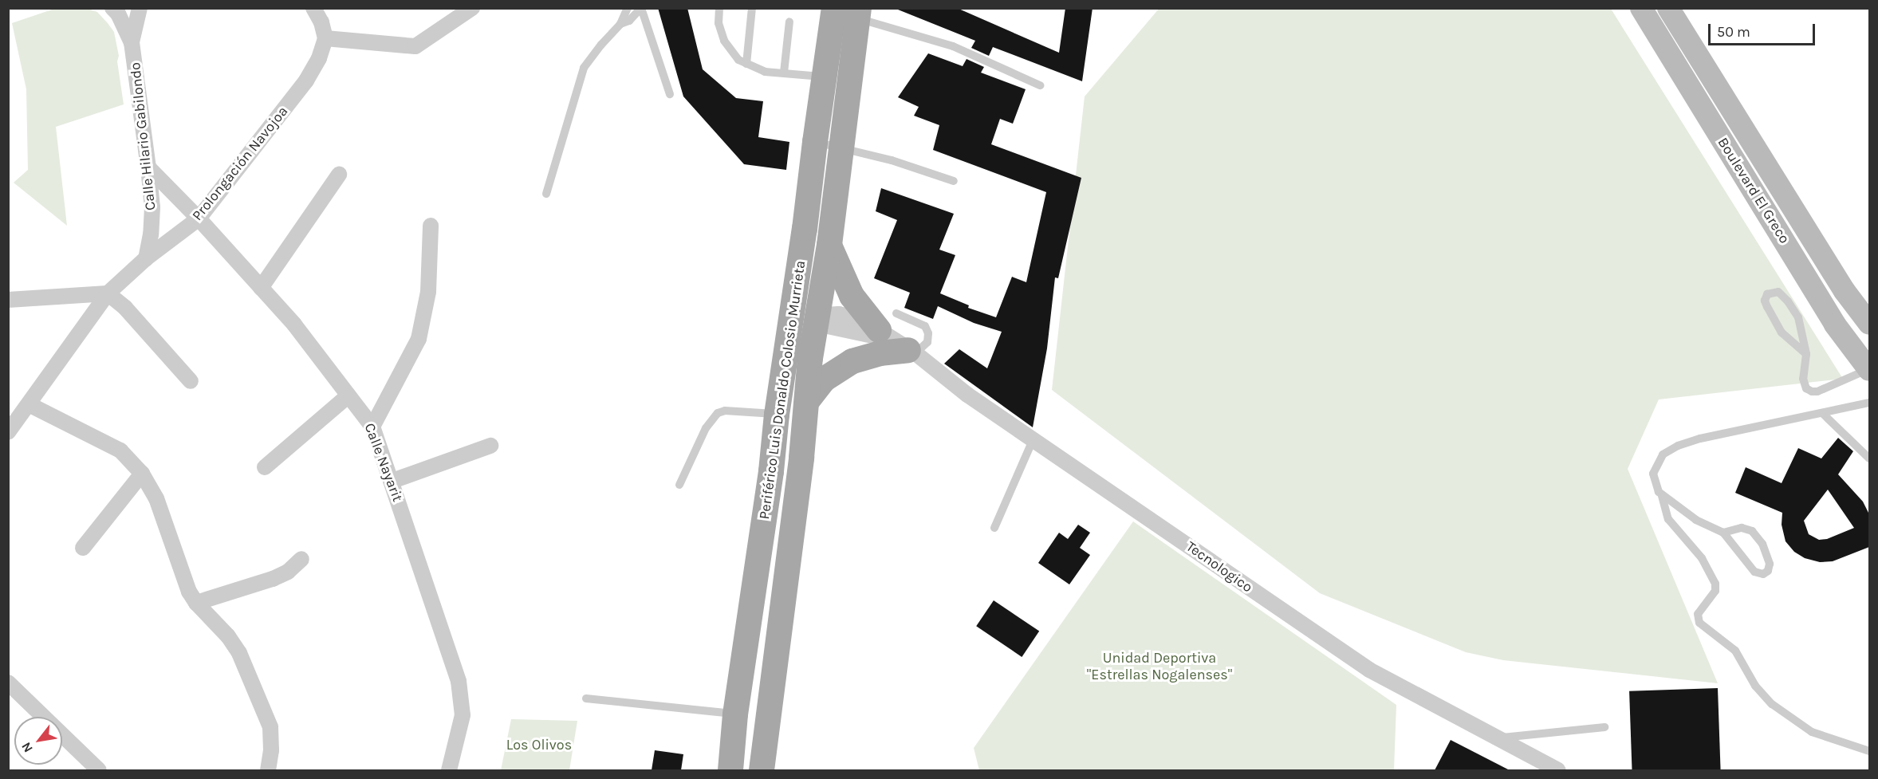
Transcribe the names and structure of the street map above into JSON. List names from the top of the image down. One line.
{"streets":{"main road":["Boulevard El Greco","Periférico Luis Donaldo Colosio Murrieta"],"street":["Calle Hilario Gabilondo","Prolongación Navojoa","Calle Nayarit","Tecnologico"]},"crossings":[["Calle Hilario Gabilondo","Prolongación Navojoa"],["Calle Hilario Gabilondo","Calle Nayarit"],["Prolongación Navojoa","Calle Nayarit"],["Periférico Luis Donaldo Colosio Murrieta","Tecnologico"]],"parks":["Unidad Deportiva \"Estrellas Nogalenses\"","Los Olivos"],"scale_bar":"50 m","north":"bottom left"}
